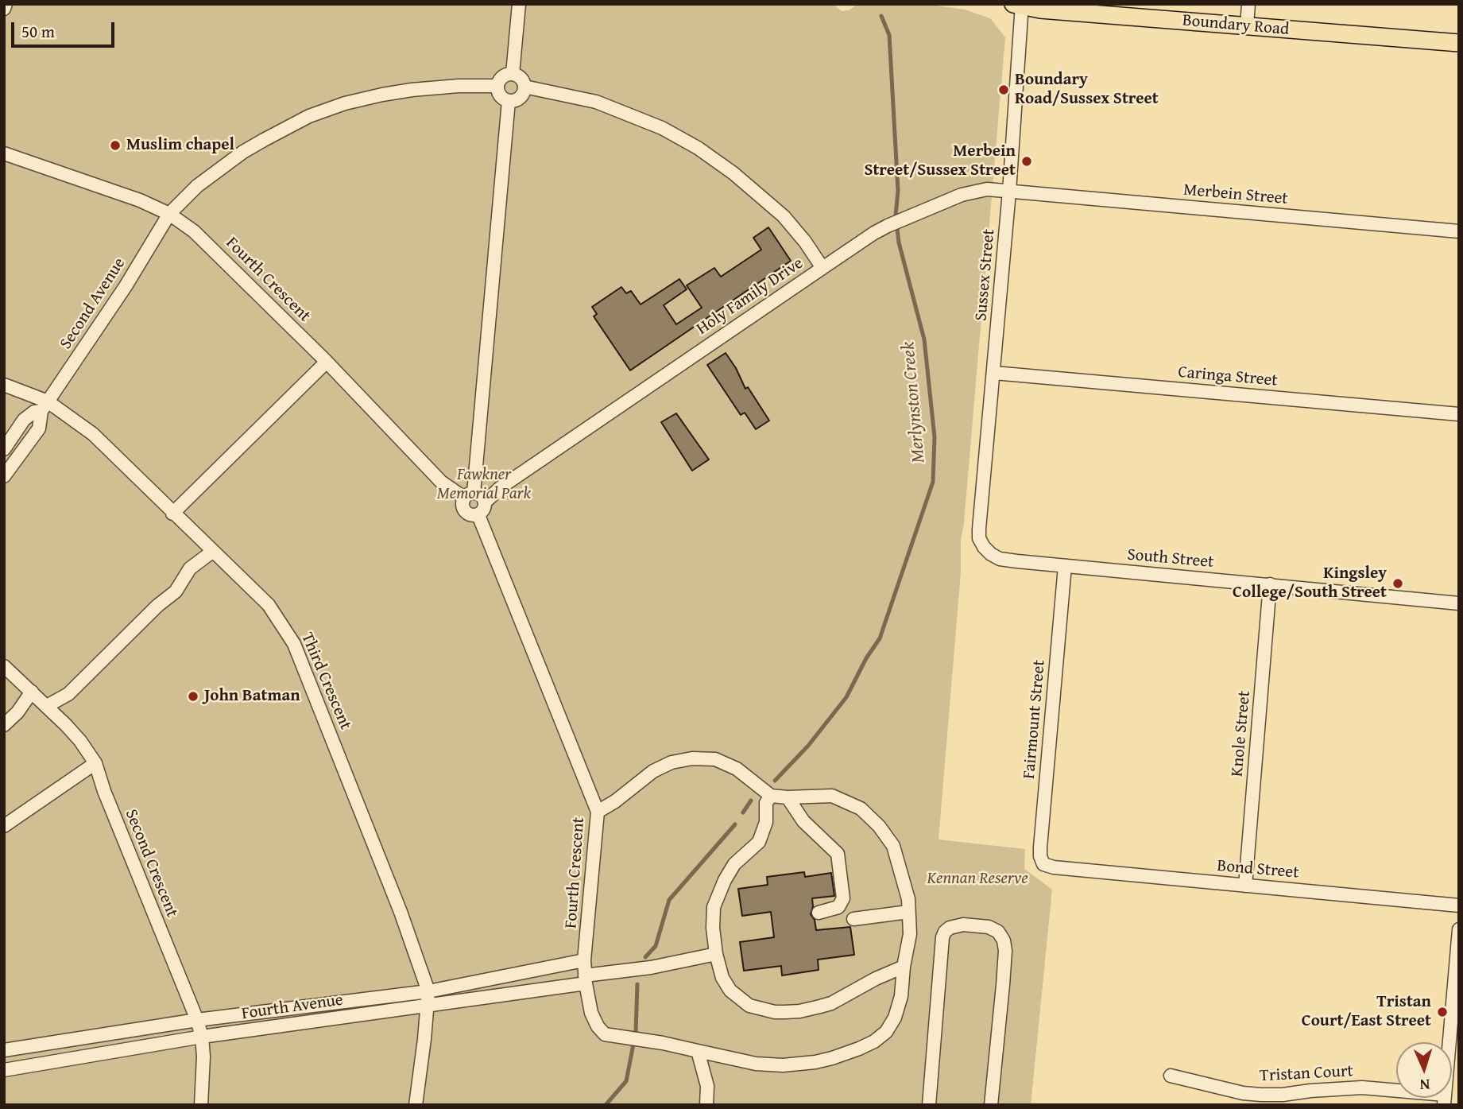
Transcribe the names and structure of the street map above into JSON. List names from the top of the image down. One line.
{"streets":{"main road":["Boundary Road"],"street":["Merbein Street","Sussex Street","Fourth Crescent","Holy Family Drive","Second Avenue","Caringa Street","South Street","Third Crescent","Fairmount Street","Knole Street","Second Crescent","Bond Street","Fourth Avenue","Tristan Court"]},"crossings":[["Boundary Road","Sussex Street"],["Merbein Street","Sussex Street"],["Merbein Street","Holy Family Drive"],["Sussex Street","Caringa Street"],["Sussex Street","South Street"],["Fourth Crescent","Holy Family Drive"],["Fourth Crescent","Second Avenue"],["Fourth Crescent","Fourth Avenue"],["Second Avenue","Third Crescent"],["South Street","Fairmount Street"],["South Street","Knole Street"],["Third Crescent","Fourth Avenue"],["Fairmount Street","Bond Street"],["Knole Street","Bond Street"],["Second Crescent","Fourth Avenue"]],"water":["Merlynston Creek"],"parks":["Fawkner Memorial Park","Kennan Reserve"],"places":["Boundary Road/Sussex Street","Muslim chapel","Merbein Street/Sussex Street","Kingsley College/South Street","John Batman","Tristan Court/East Street"],"scale_bar":"50 m","north":"bottom"}
